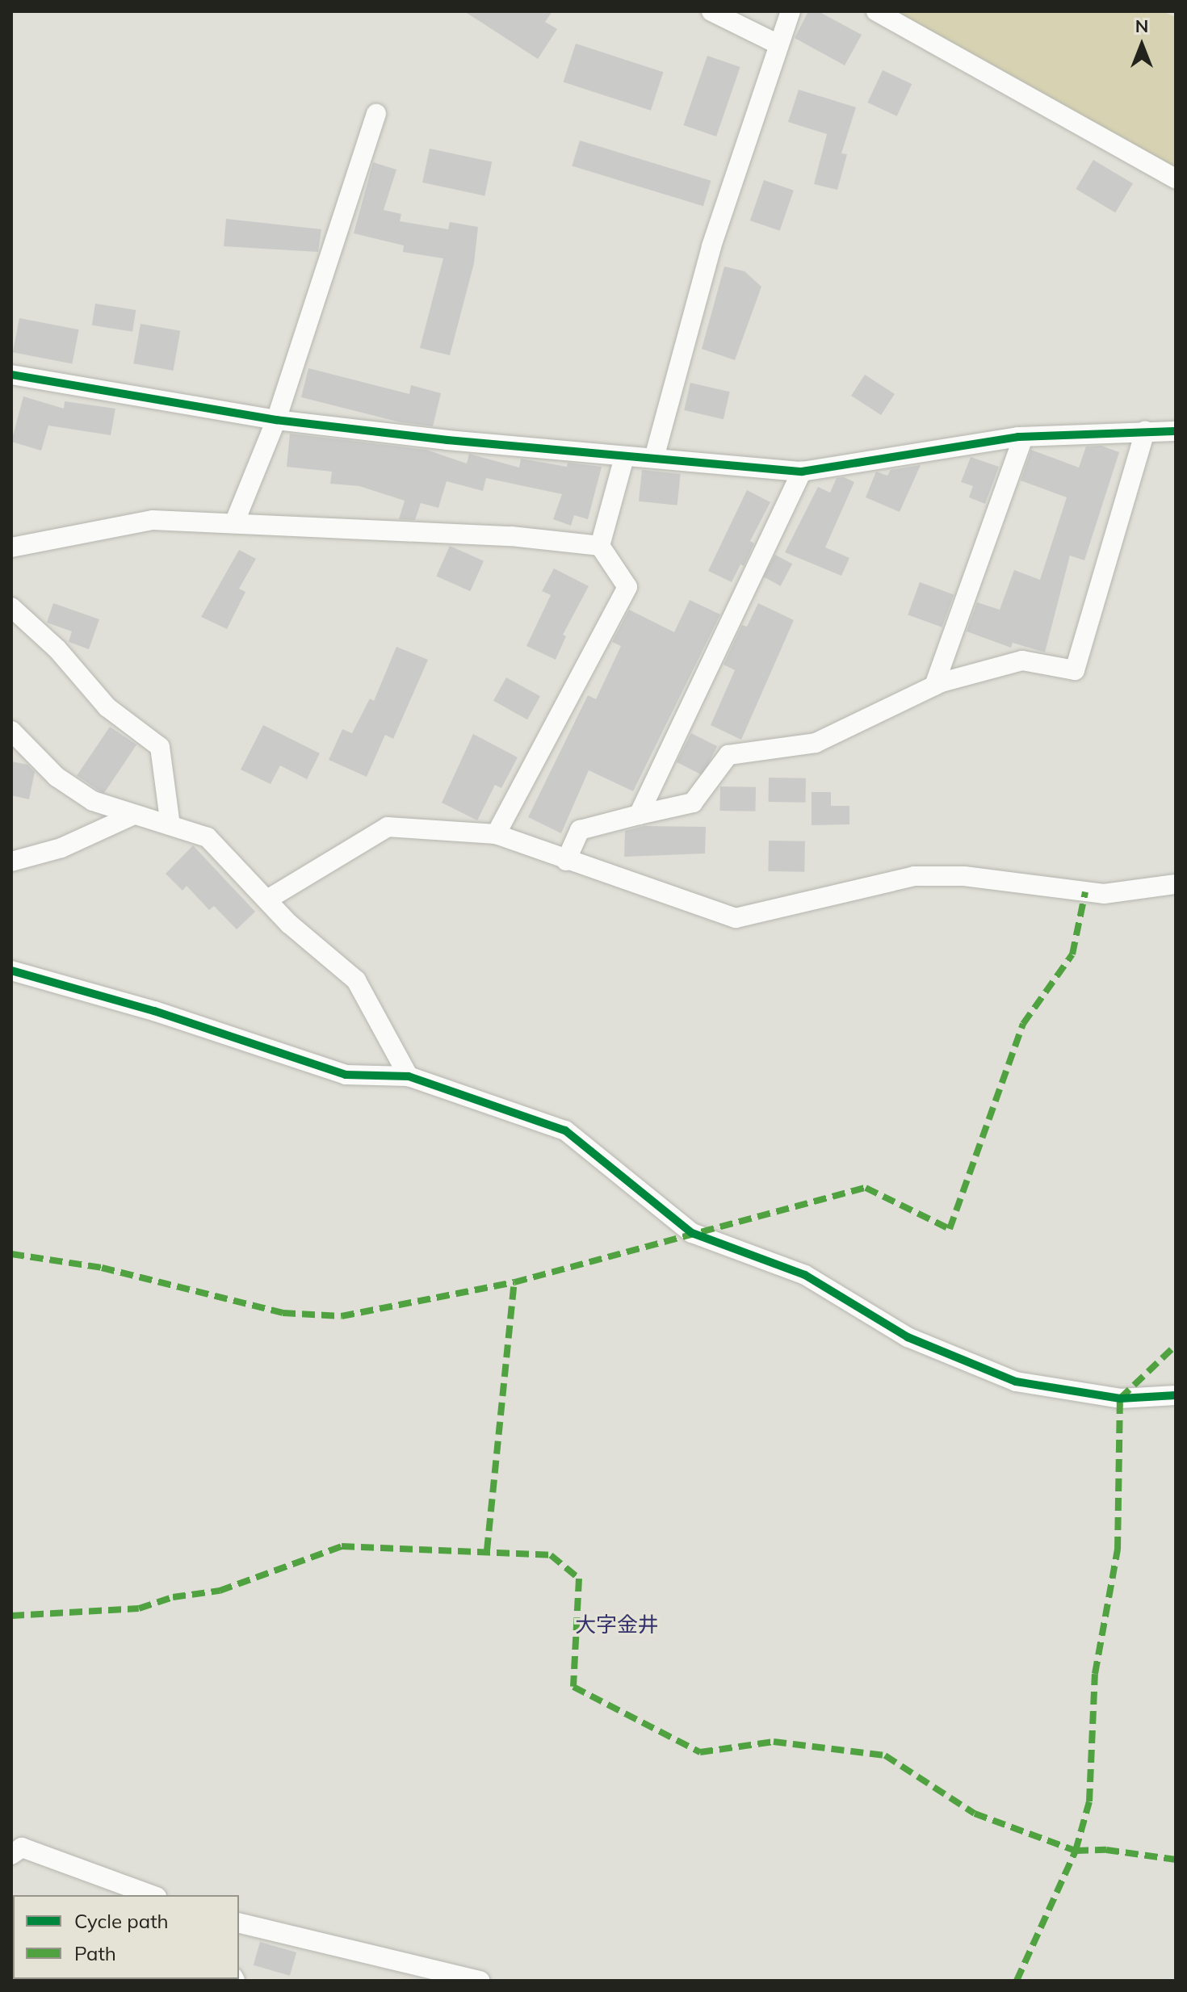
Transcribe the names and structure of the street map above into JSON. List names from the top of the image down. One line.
{"districts":["大字金井"],"legend":["Cycle path","Path"],"north":"top"}
